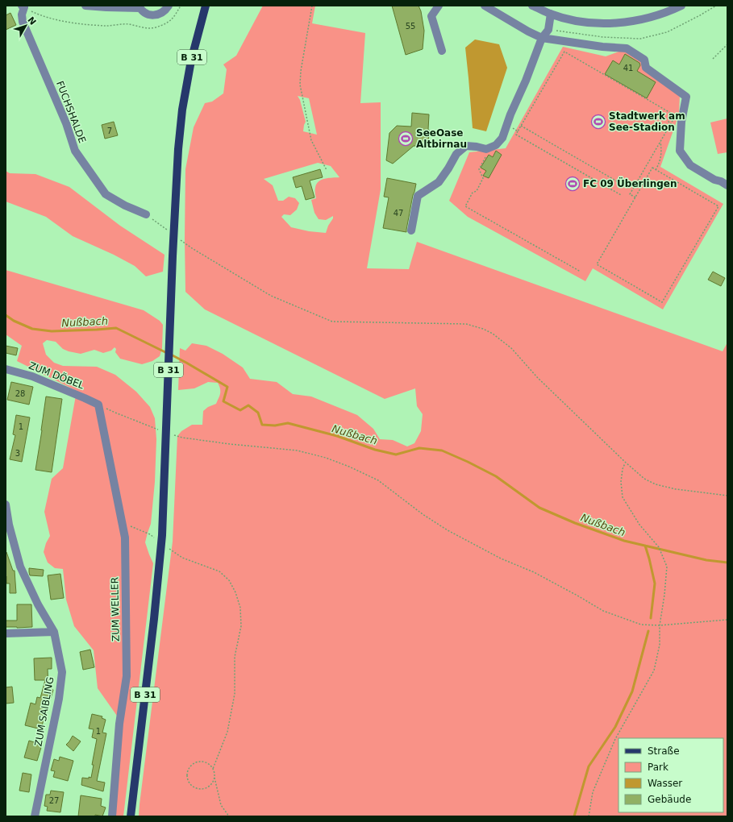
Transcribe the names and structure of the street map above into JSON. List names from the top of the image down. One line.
{"streets":{"main road":["B 31"],"street":["FUCHSHALDE","ZUM DÖBEL","ZUM WELLER","ZUM SAIBLING"]},"crossings":[["ZUM DÖBEL","ZUM WELLER"]],"water":["Nußbach"],"places":{"sports":["Stadtwerk am See-Stadion","SeeOase Altbirnau","FC 09 Überlingen"]},"house_numbers":["55","41","7","47","28","1","3","1","27"],"legend":["Straße","Park","Wasser","Gebäude"],"north":"top right"}
